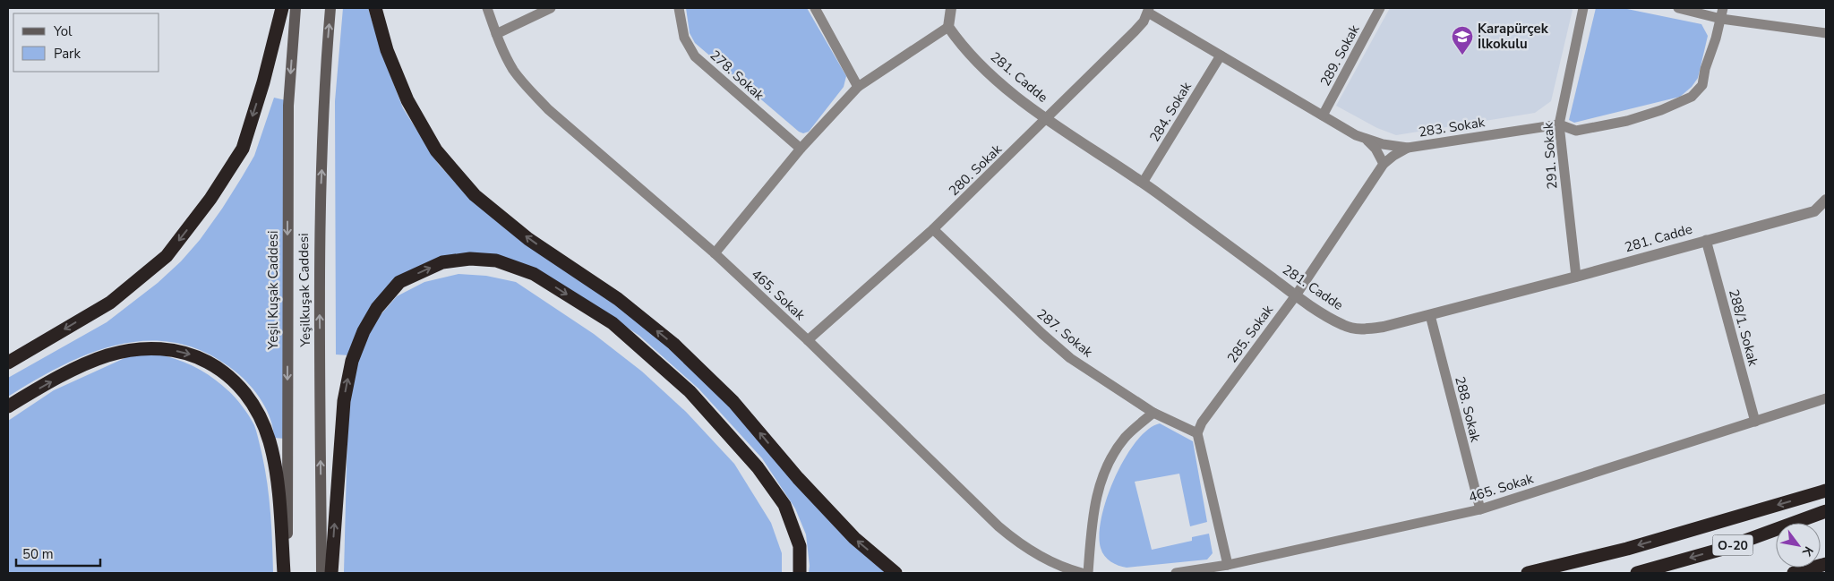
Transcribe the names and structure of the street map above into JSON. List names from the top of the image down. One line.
{"streets":{"highway":["O-20"],"main road":["Yeşil Kuşak Caddesi","Yeşilkuşak Caddesi"],"street":["289. Sokak","278. Sokak","281. Cadde","284. Sokak","283. Sokak","291. Sokak","280. Sokak","465. Sokak","288/1. Sokak","287. Sokak","285. Sokak","288. Sokak"]},"crossings":[["289. Sokak","283. Sokak"],["281. Cadde","284. Sokak"],["281. Cadde","291. Sokak"],["281. Cadde","280. Sokak"],["281. Cadde","288/1. Sokak"],["281. Cadde","285. Sokak"],["281. Cadde","288. Sokak"],["284. Sokak","283. Sokak"],["283. Sokak","291. Sokak"],["283. Sokak","280. Sokak"],["283. Sokak","285. Sokak"],["280. Sokak","465. Sokak"],["280. Sokak","287. Sokak"],["465. Sokak","288/1. Sokak"],["465. Sokak","288. Sokak"],["287. Sokak","285. Sokak"]],"one_way":["Yeşil Kuşak Caddesi","Yeşilkuşak Caddesi"],"places":{"school or university":["Karapürçek İlkokulu"]},"legend":["Yol","Park"],"scale_bar":"50 m","north":"bottom right"}
